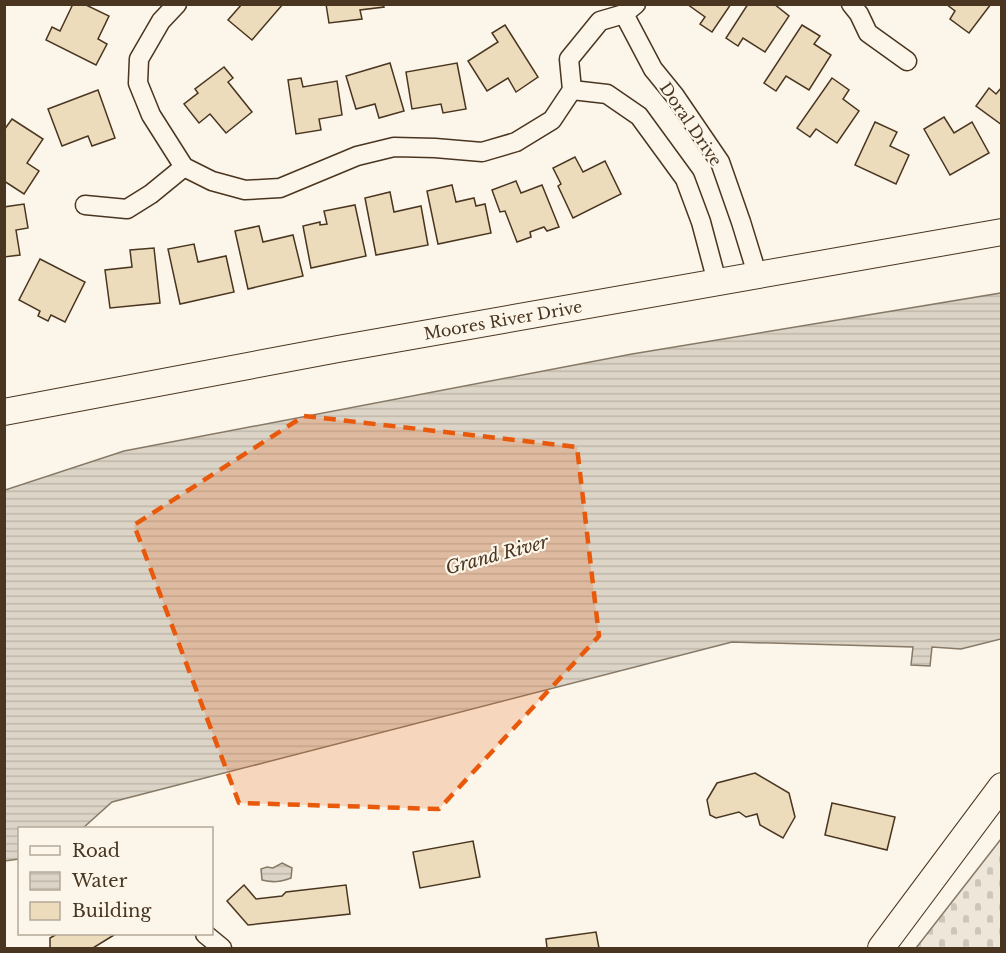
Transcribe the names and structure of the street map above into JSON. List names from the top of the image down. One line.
{"streets":{"street":["Doral Drive","Moores River Drive"]},"crossings":[["Doral Drive","Moores River Drive"]],"water":["Grand River"],"legend":["Road","Water","Building"]}
